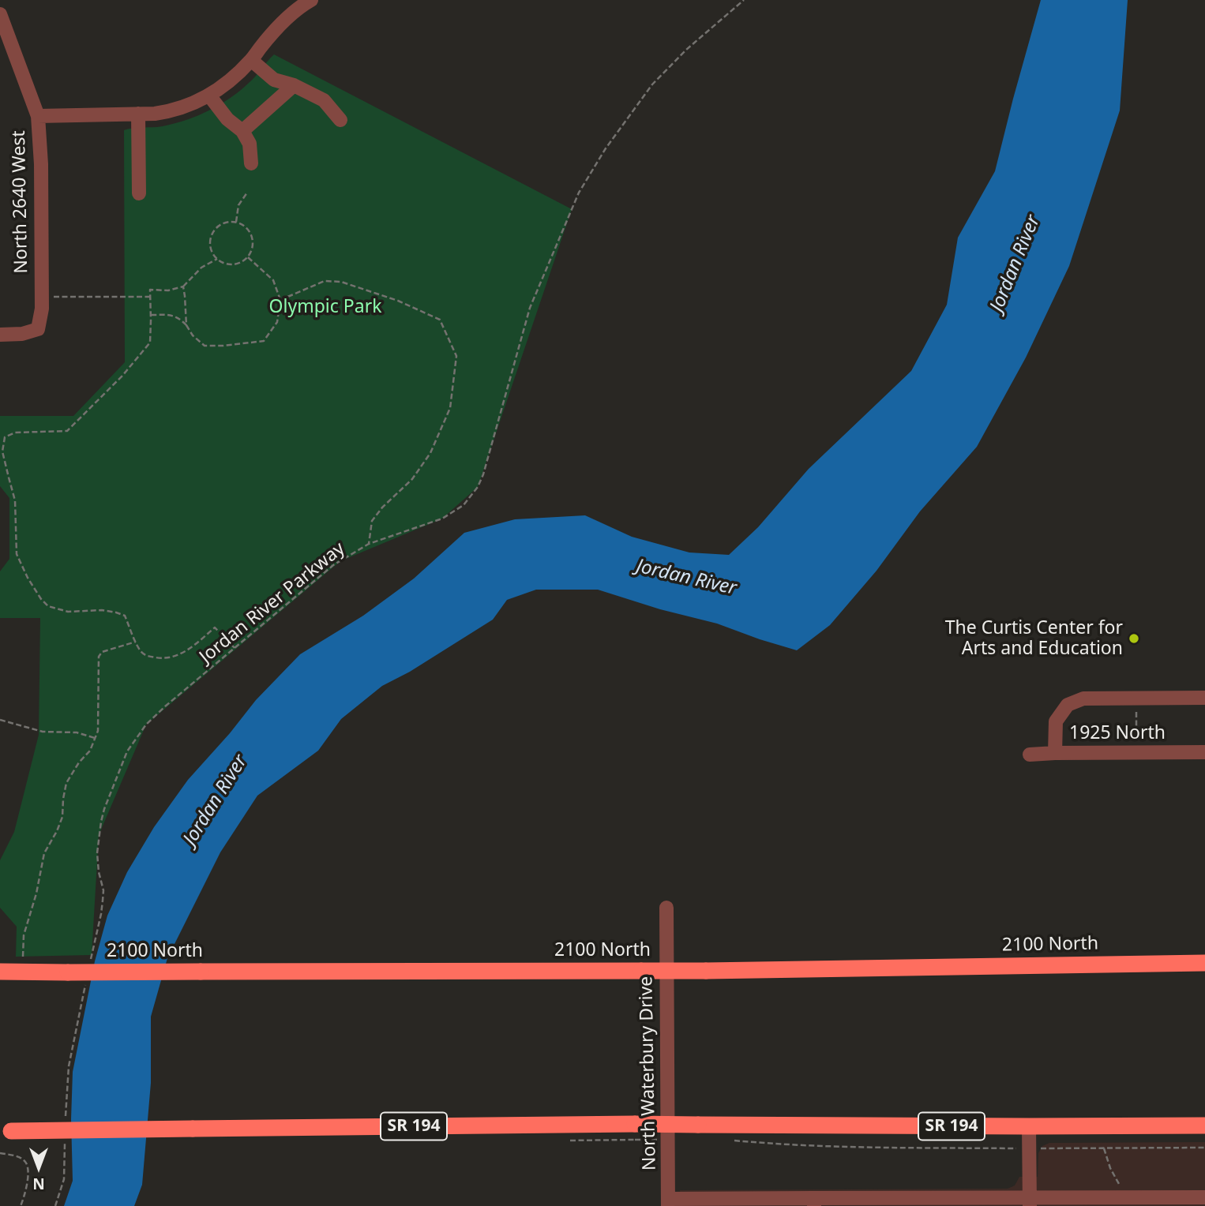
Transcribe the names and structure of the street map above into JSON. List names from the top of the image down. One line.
{"streets":{"highway":["2100 North","SR 194"],"street":["North 2640 West","1925 North","North Waterbury Drive"],"path":["Jordan River Parkway"]},"water":["Jordan River"],"parks":["Olympic Park"],"places":["The Curtis Center for Arts and Education"],"north":"bottom"}
